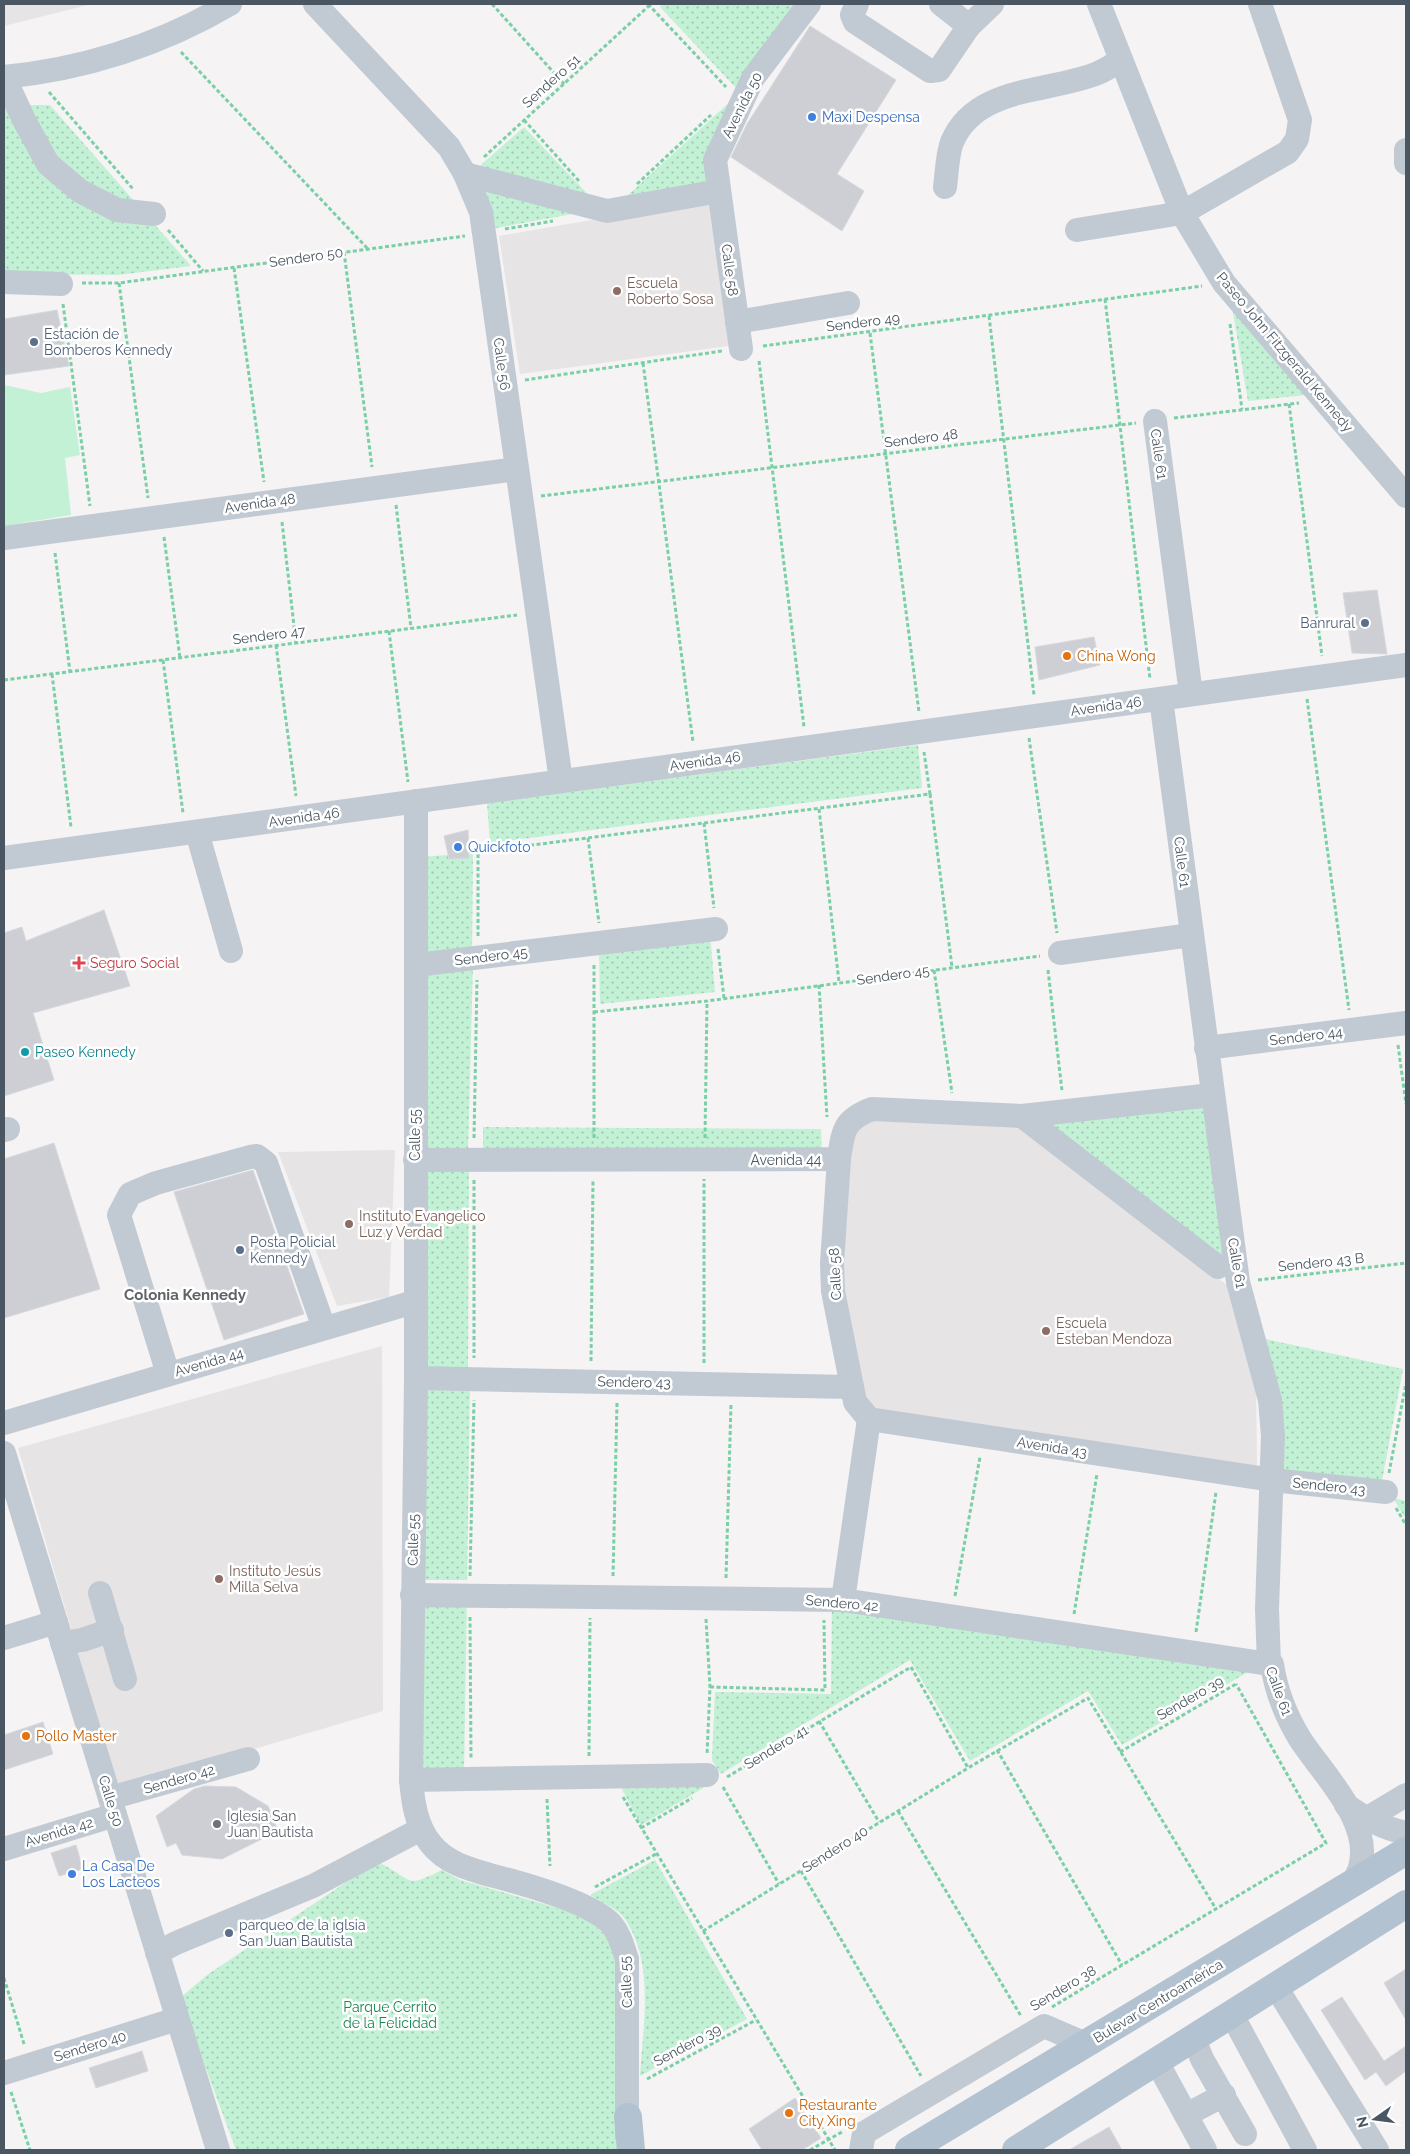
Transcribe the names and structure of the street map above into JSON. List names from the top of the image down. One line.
{"streets":{"main road":["Bulevar Centroamérica"],"street":["Avenida 50","Calle 58","Paseo John Fitzgerald Kennedy","Calle 56","Calle 61","Avenida 48","Avenida 46","Sendero 45","Sendero 44","Calle 55","Avenida 44","Sendero 43","Avenida 43","Sendero 42","Calle 50","Avenida 42","Sendero 40"],"path":["Sendero 51","Sendero 50","Sendero 49","Sendero 48","Sendero 47","Sendero 43 B","Sendero 39","Sendero 41","Sendero 38"]},"crossings":[["Sendero 51","Calle 56"],["Avenida 50","Calle 58"],["Sendero 50","Calle 56"],["Calle 58","Sendero 49"],["Calle 58","Avenida 44"],["Calle 58","Sendero 43"],["Sendero 49","Paseo John Fitzgerald Kennedy"],["Sendero 49","Calle 56"],["Paseo John Fitzgerald Kennedy","Sendero 48"],["Calle 56","Sendero 48"],["Calle 56","Avenida 48"],["Calle 56","Sendero 47"],["Calle 56","Avenida 46"],["Sendero 48","Calle 61"],["Calle 61","Avenida 46"],["Calle 61","Sendero 44"],["Calle 61","Avenida 44"],["Calle 61","Sendero 43 B"],["Calle 61","Sendero 43"],["Calle 61","Avenida 43"],["Calle 61","Sendero 42"],["Calle 61","Sendero 39"],["Calle 61","Bulevar Centroamérica"],["Avenida 46","Calle 55"],["Sendero 45","Calle 55"],["Calle 55","Avenida 44"],["Calle 55","Sendero 43"],["Calle 55","Sendero 42"],["Calle 55","Sendero 39"],["Sendero 43","Avenida 43"],["Sendero 42","Sendero 39"],["Sendero 42","Calle 50"],["Sendero 42","Avenida 42"],["Sendero 39","Sendero 40"],["Sendero 39","Sendero 38"],["Sendero 41","Sendero 40"],["Calle 50","Avenida 42"],["Calle 50","Sendero 40"]],"districts":["Colonia Kennedy"],"parks":["Parque Cerrito de la Felicidad"],"places":{"other":["Maxi Despensa","Escuela Roberto Sosa","Estación de Bomberos Kennedy","Banrural","China Wong","Quickfoto","Paseo Kennedy","Instituto Evangelico Luz y Verdad","Posta Policial Kennedy","Escuela Esteban Mendoza","Instituto Jesús Milla Selva","Pollo Master","Iglesia San Juan Bautista","La Casa De Los Lacteos","parqueo de la iglsia San Juan Bautista","Restaurante City Xing"],"health":["Seguro Social"]},"north":"left"}
